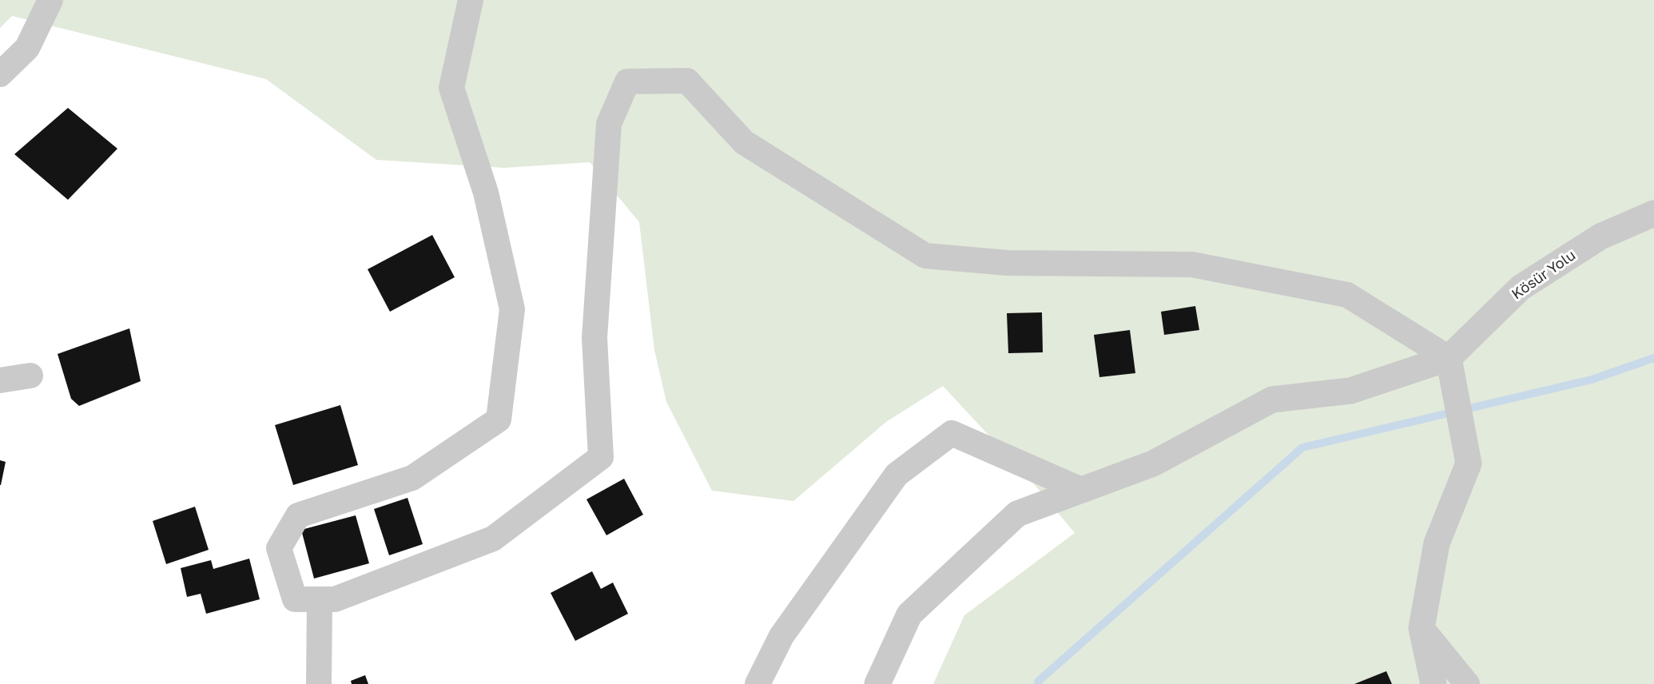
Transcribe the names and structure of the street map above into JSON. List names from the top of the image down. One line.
{"streets":{"street":["Kösür Yolu"]}}
